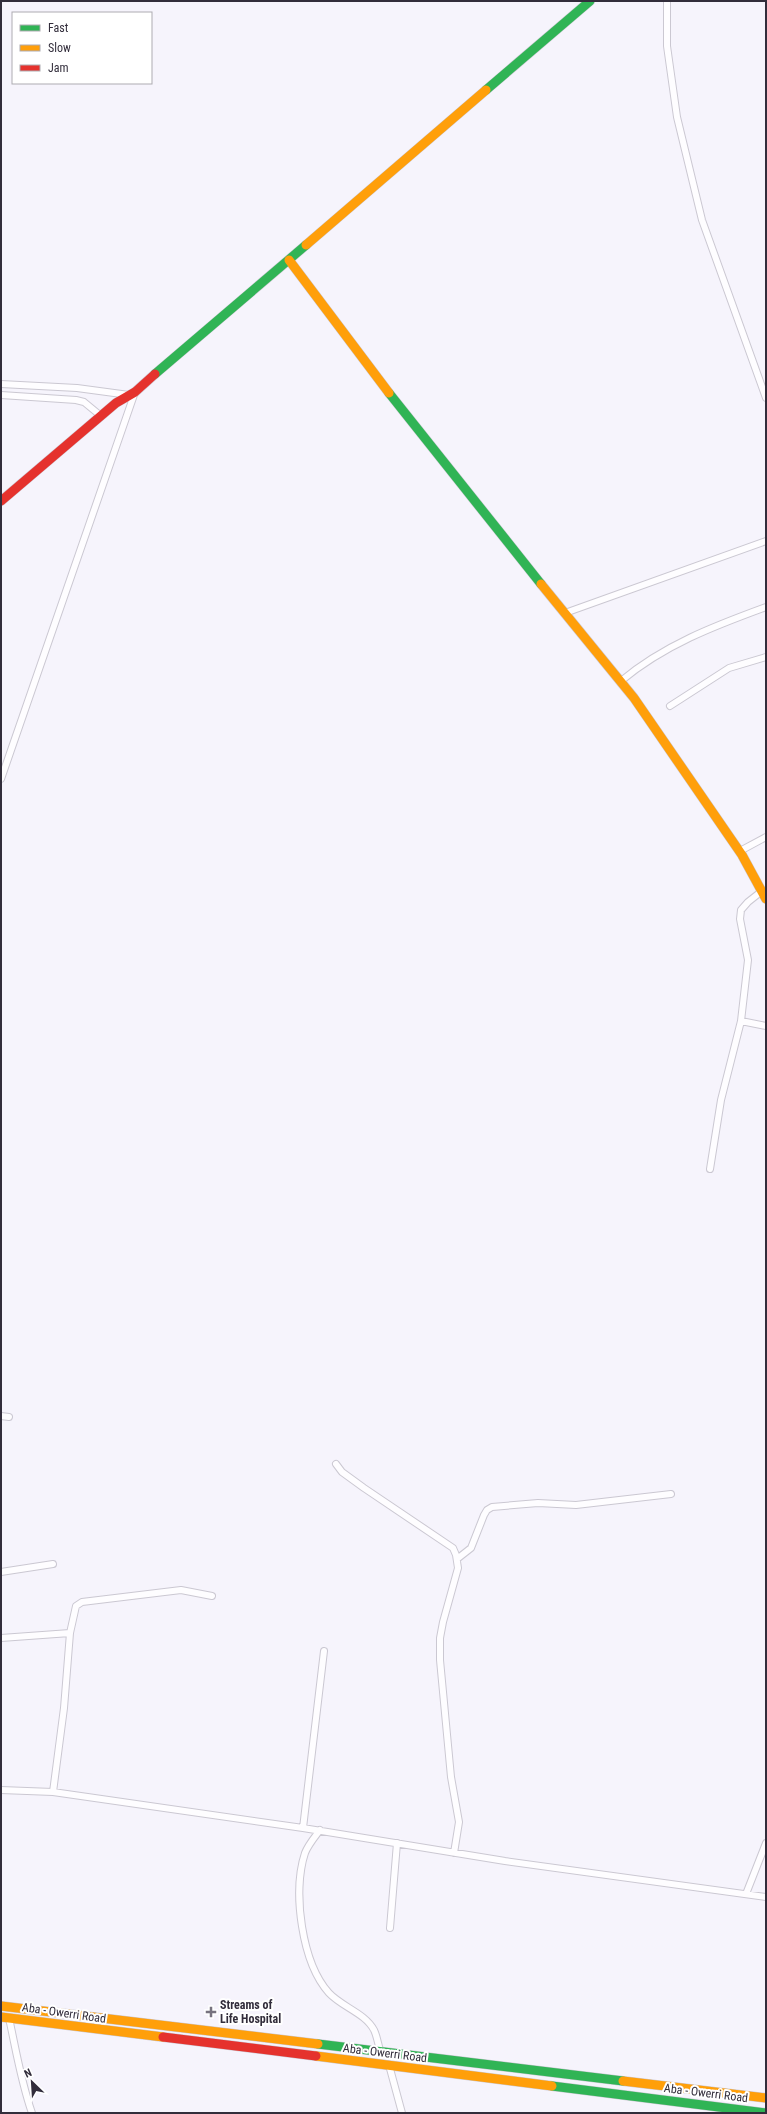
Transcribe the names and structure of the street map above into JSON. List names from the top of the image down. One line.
{"streets":{"main road":["Aba - Owerri Road"]},"places":{"health":["Streams of Life Hospital"]},"legend":["Fast","Slow","Jam"],"north":"top left"}
